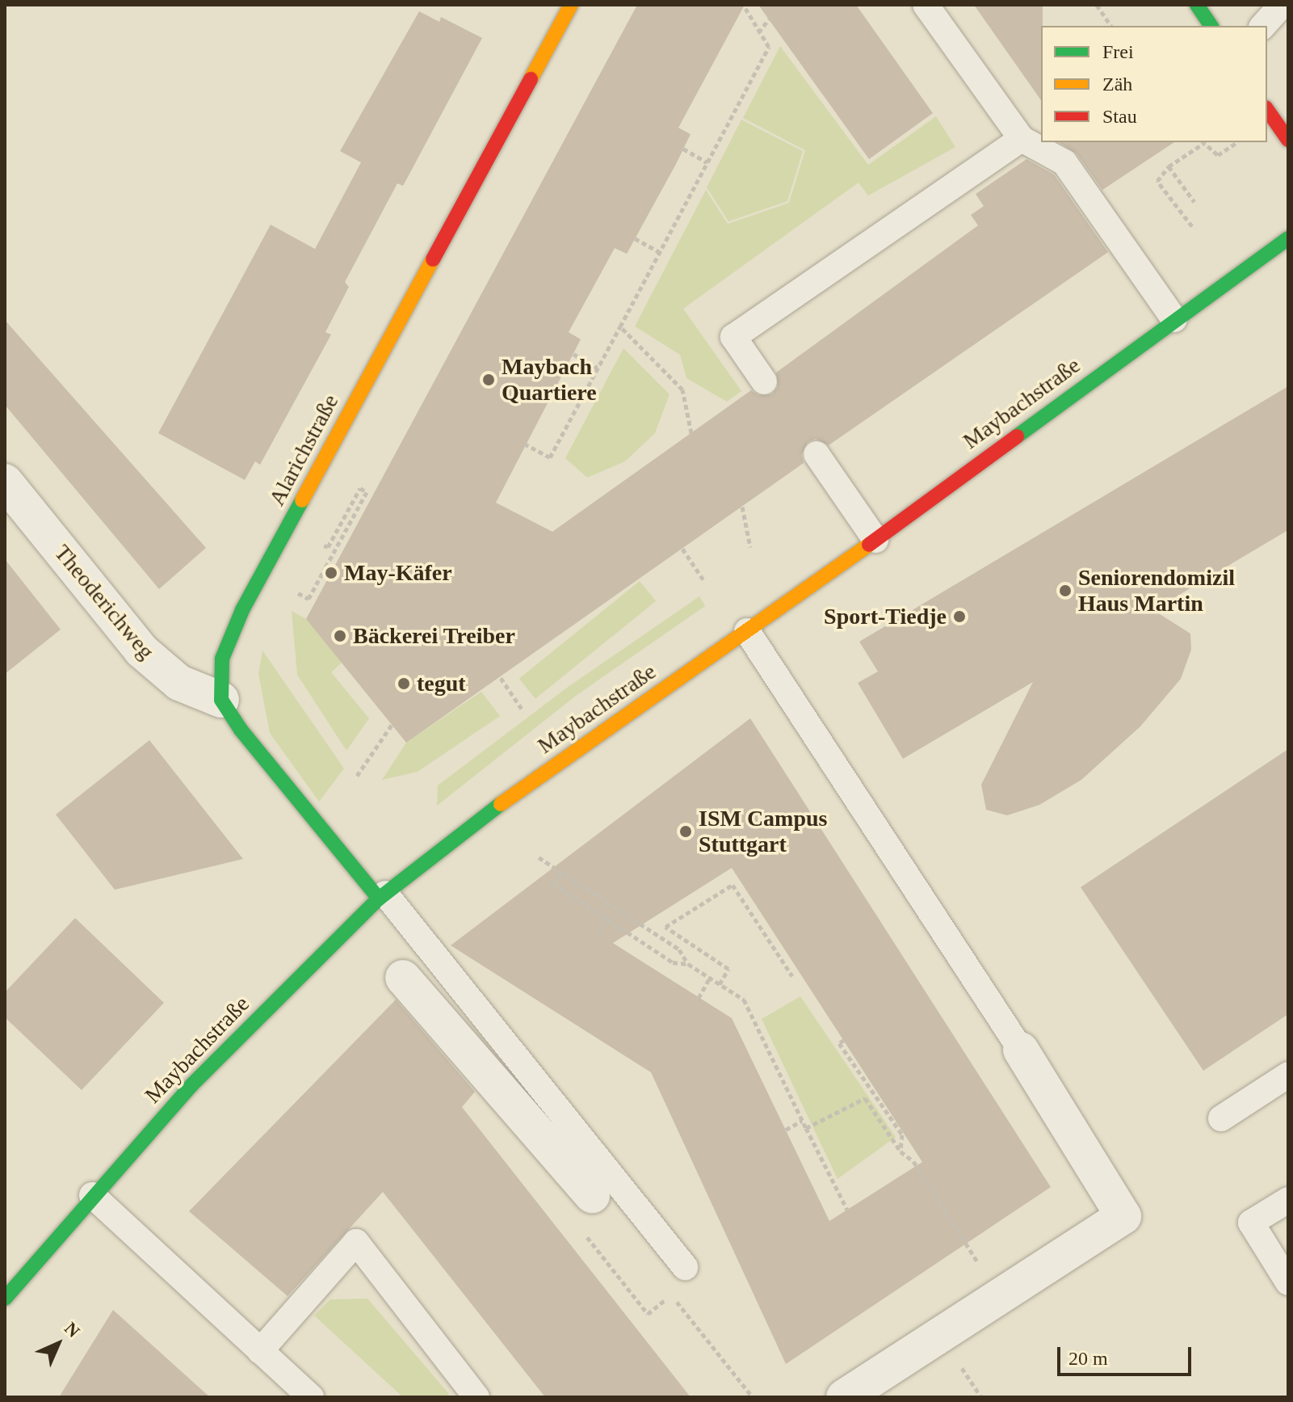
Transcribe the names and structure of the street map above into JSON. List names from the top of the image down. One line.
{"streets":{"main road":["Maybachstraße","Alarichstraße"],"street":["Theoderichweg"]},"crossings":[["Alarichstraße","Theoderichweg"]],"places":["Maybach Quartiere","May-Käfer","Seniorendomizil Haus Martin","Sport-Tiedje","Bäckerei Treiber","tegut","ISM Campus Stuttgart"],"legend":["Frei","Zäh","Stau"],"scale_bar":"20 m","north":"top right"}
